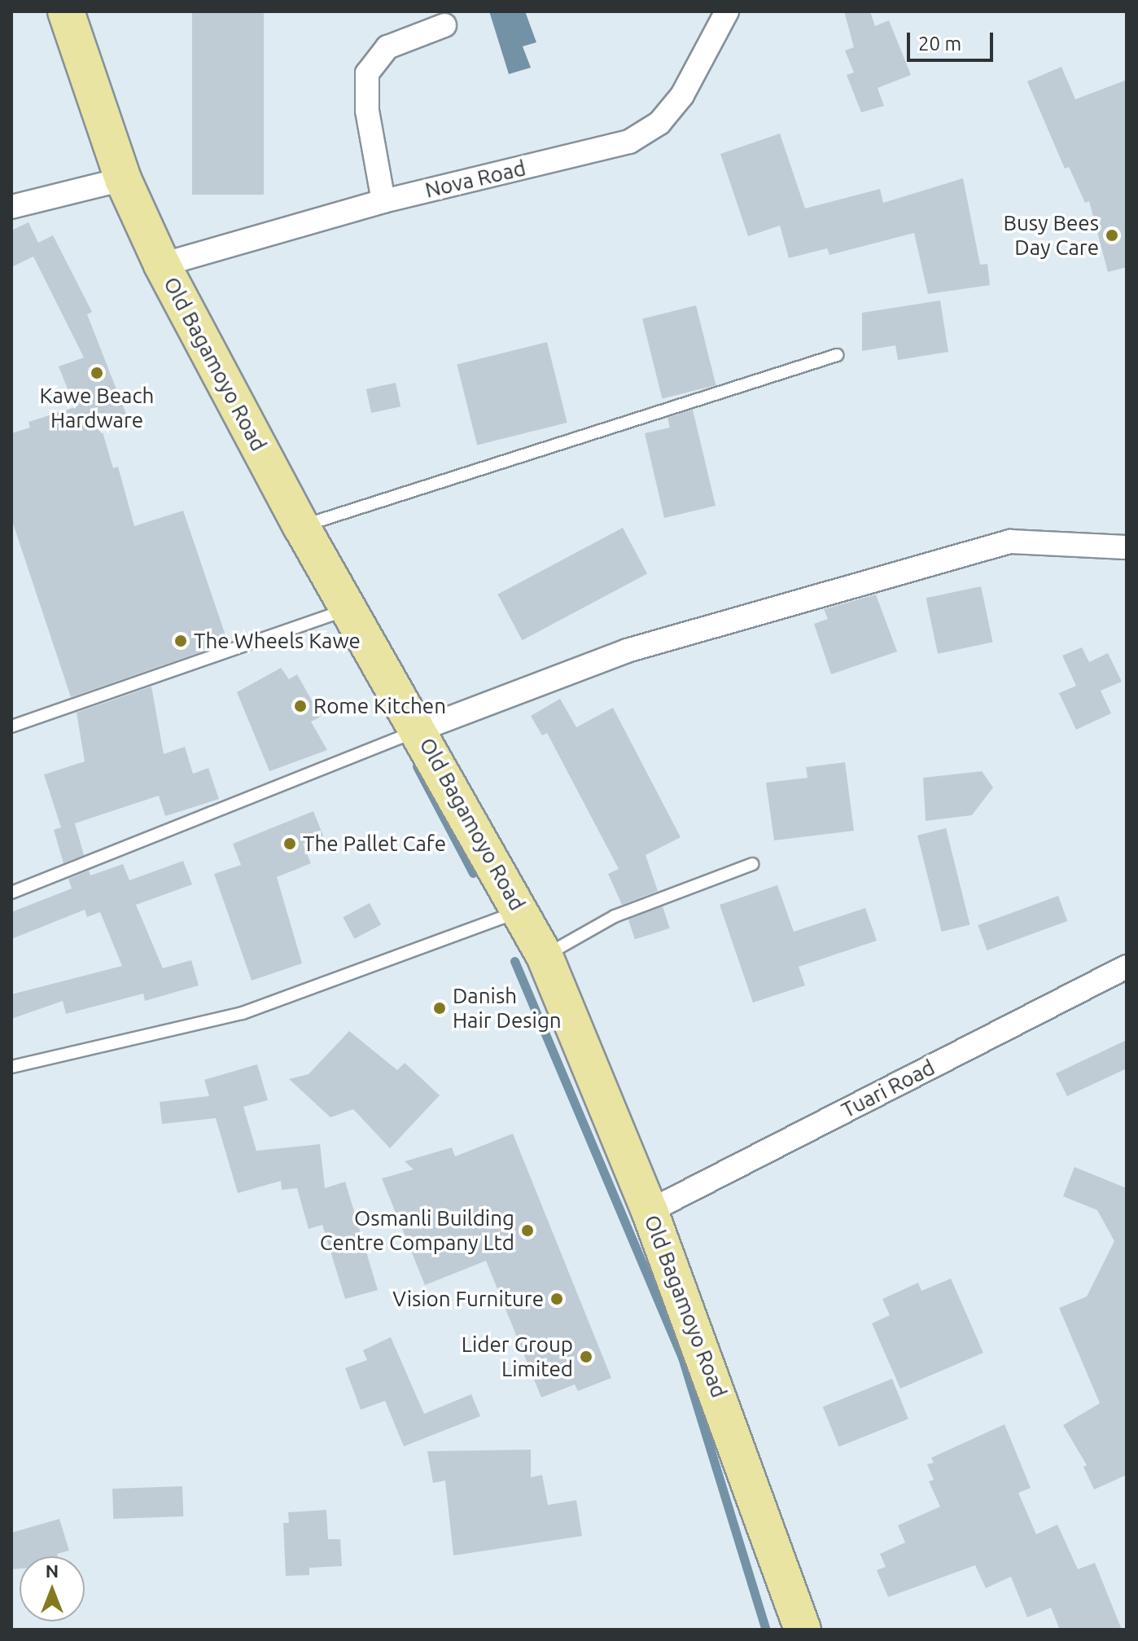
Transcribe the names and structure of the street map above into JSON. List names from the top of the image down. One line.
{"streets":{"main road":["Old Bagamoyo Road"],"street":["Nova Road","Tuari Road"]},"crossings":[["Nova Road","Old Bagamoyo Road"],["Old Bagamoyo Road","Tuari Road"]],"places":["Busy Bees Day Care","Kawe Beach Hardware","The Wheels Kawe","Rome Kitchen","The Pallet Cafe","Danish Hair Design","Osmanli Building Centre Company Ltd","Vision Furniture","Lider Group Limited"],"scale_bar":"20 m","north":"top"}
